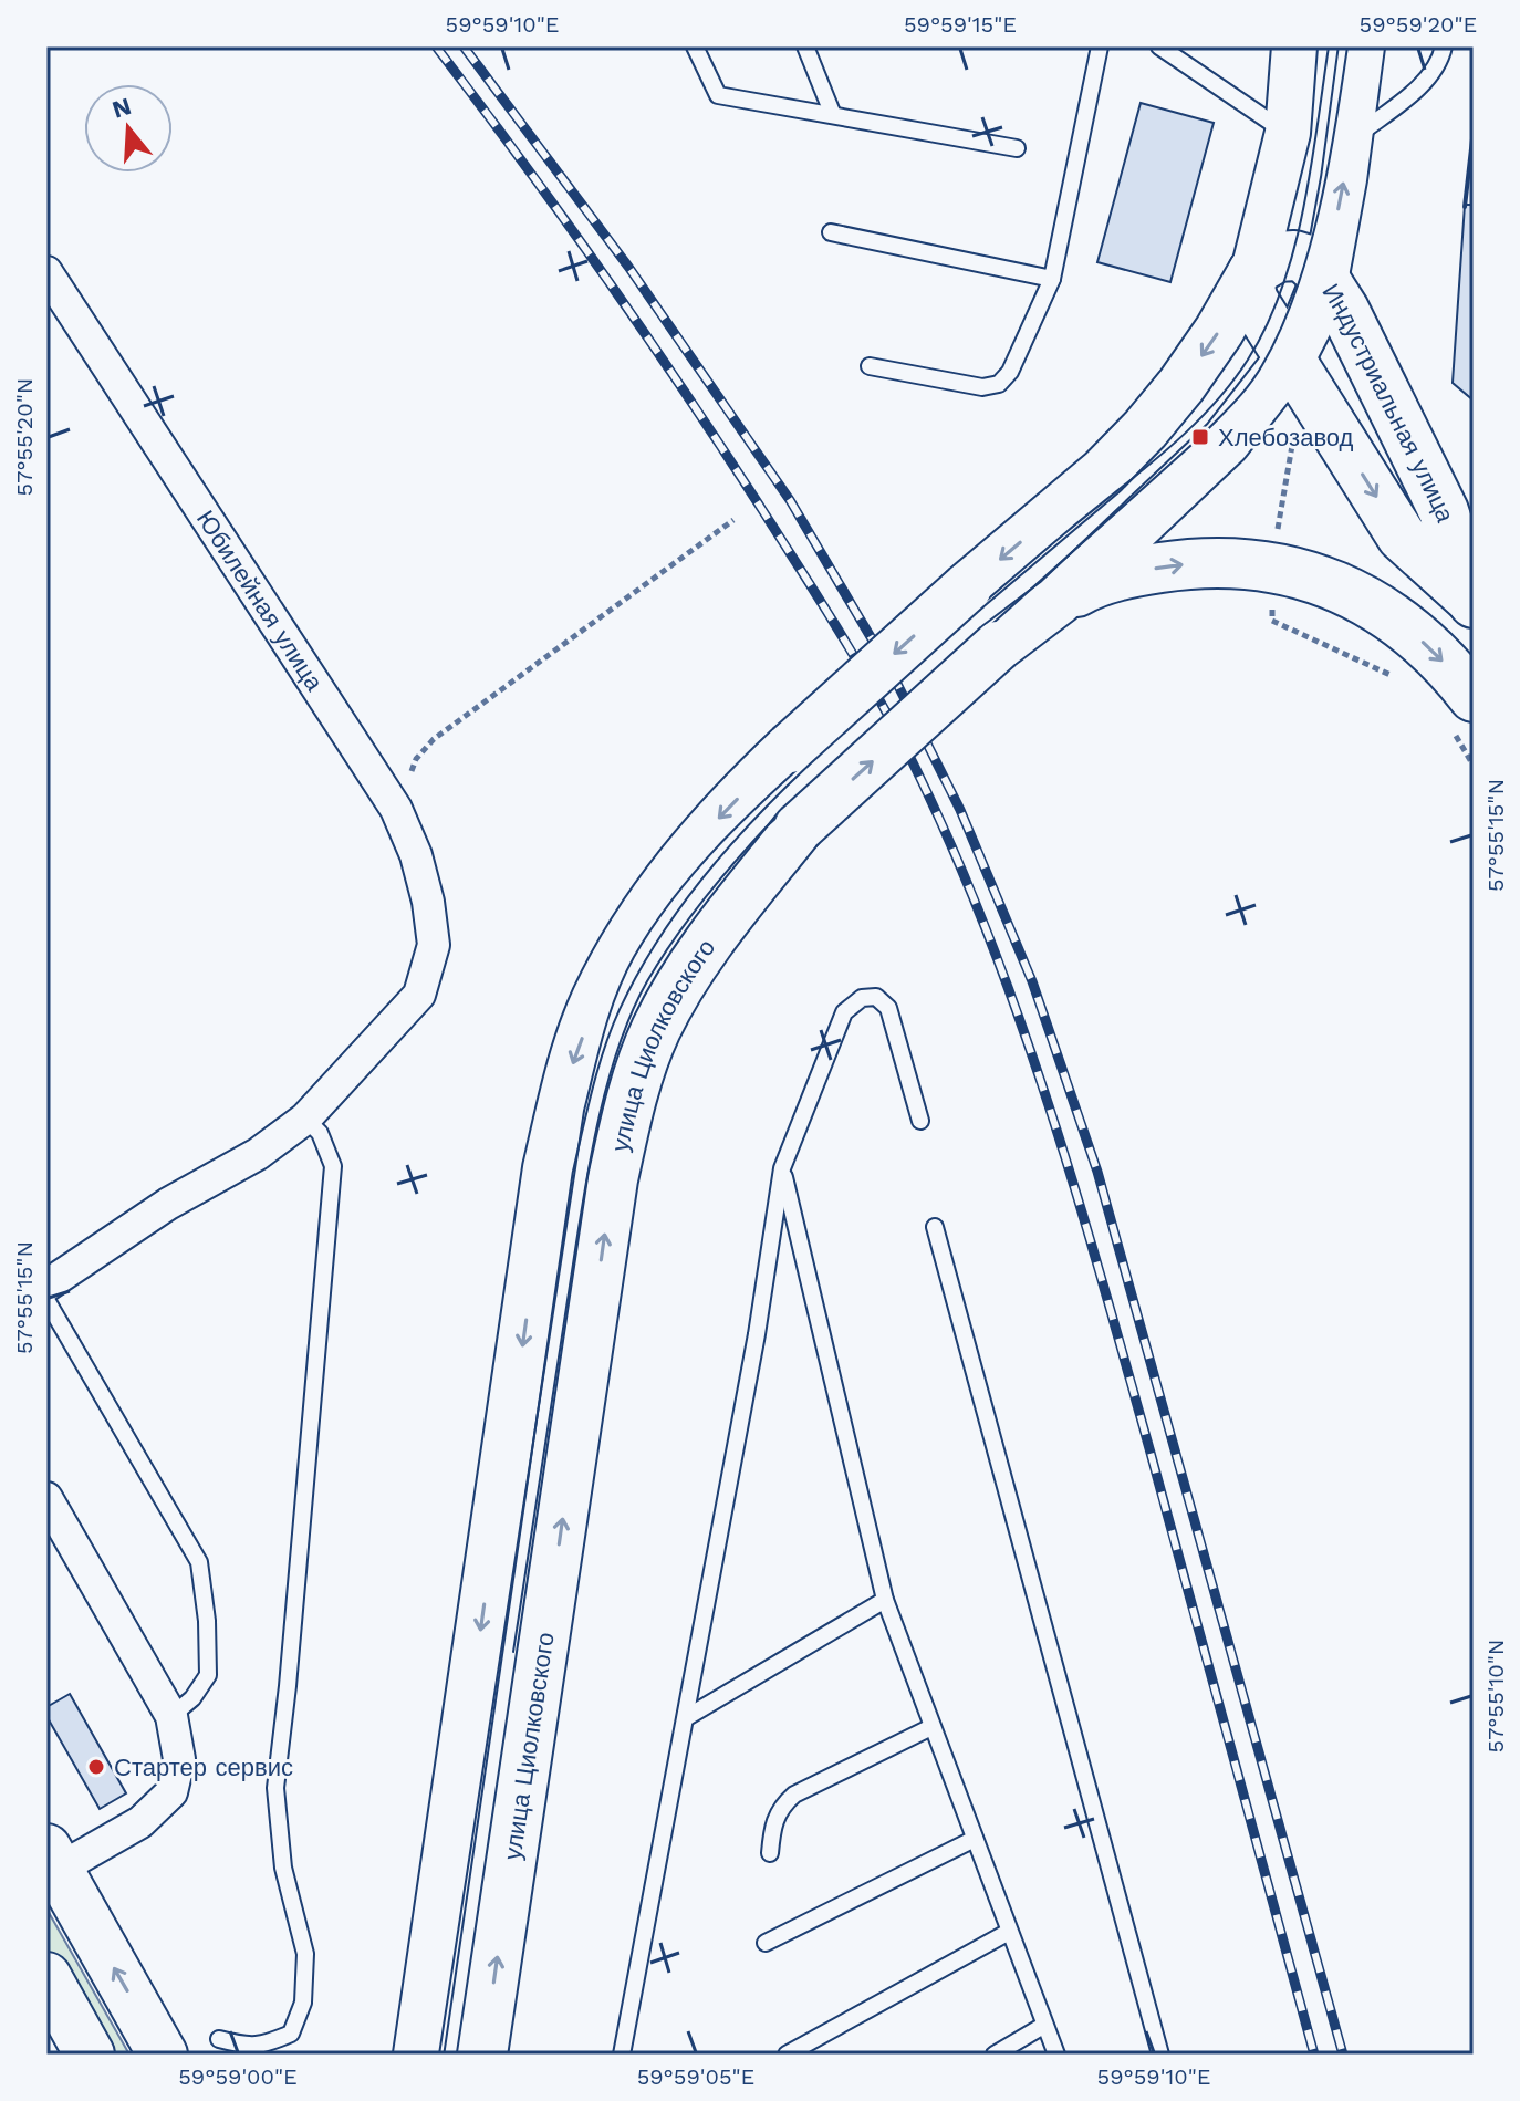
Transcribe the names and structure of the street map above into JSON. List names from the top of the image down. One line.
{"streets":{"main road":["Индустриальная улица","улица Циолковского"],"street":["Юбилейная улица"]},"crossings":[["Индустриальная улица","улица Циолковского"]],"places":{"transit":["Хлебозавод"],"other":["Стартер сервис"]},"north":"top","coordinates":["59°59'10\"E","59°59'15\"E","59°59'20\"E","57°55'20\"N","57°55'15\"N","57°55'10\"N","59°59'00\"E","59°59'05\"E"]}
